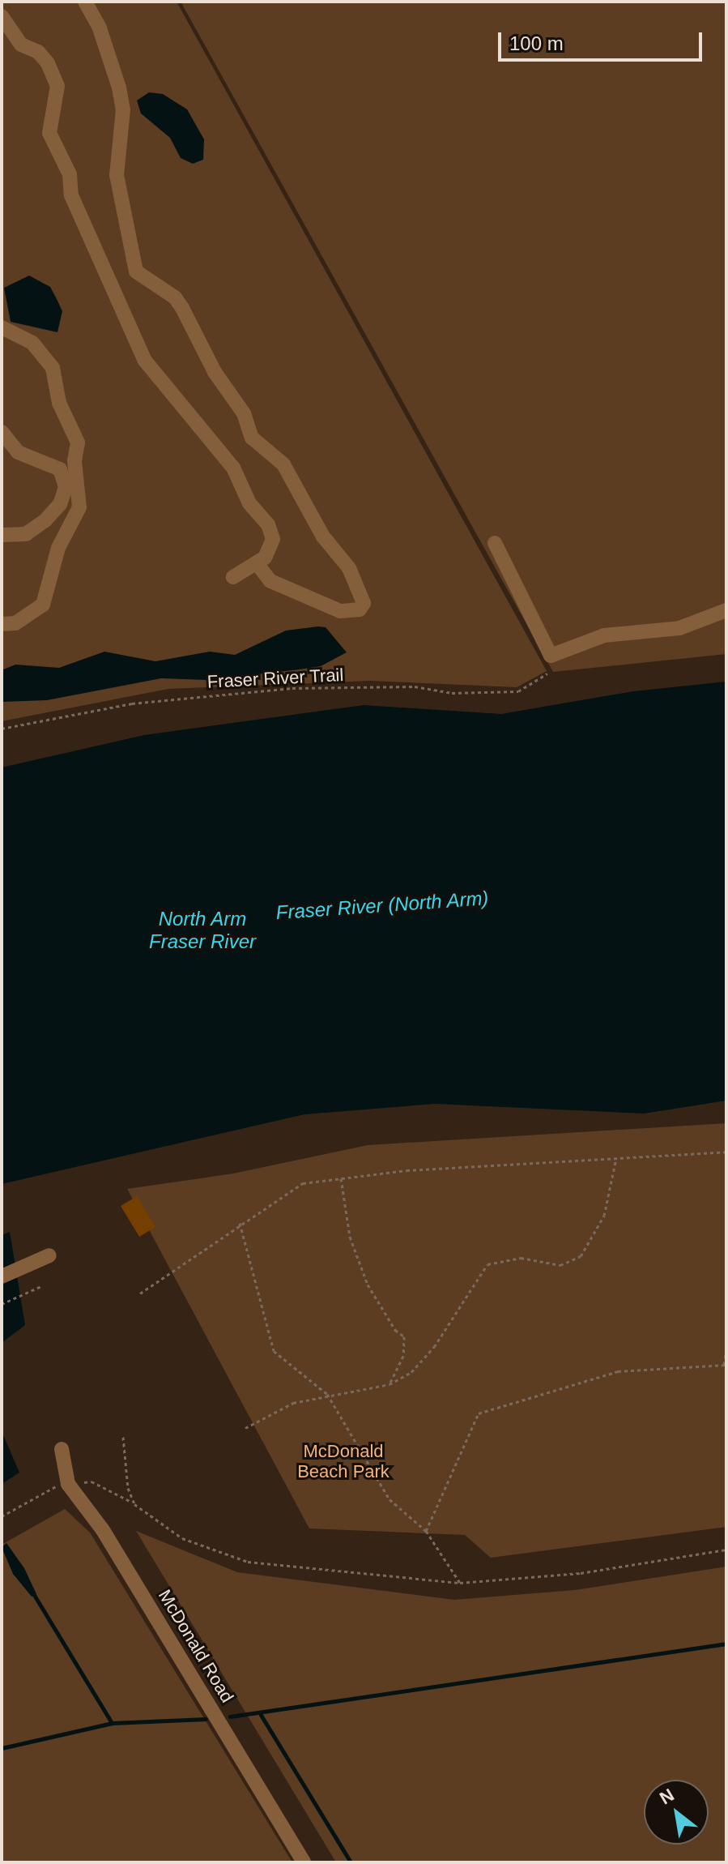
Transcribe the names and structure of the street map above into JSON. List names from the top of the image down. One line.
{"streets":{"street":["McDonald Road"],"path":["Fraser River Trail"]},"water":["Fraser River (North Arm)","North Arm Fraser River"],"parks":["McDonald Beach Park"],"scale_bar":"100 m","north":"top left"}
